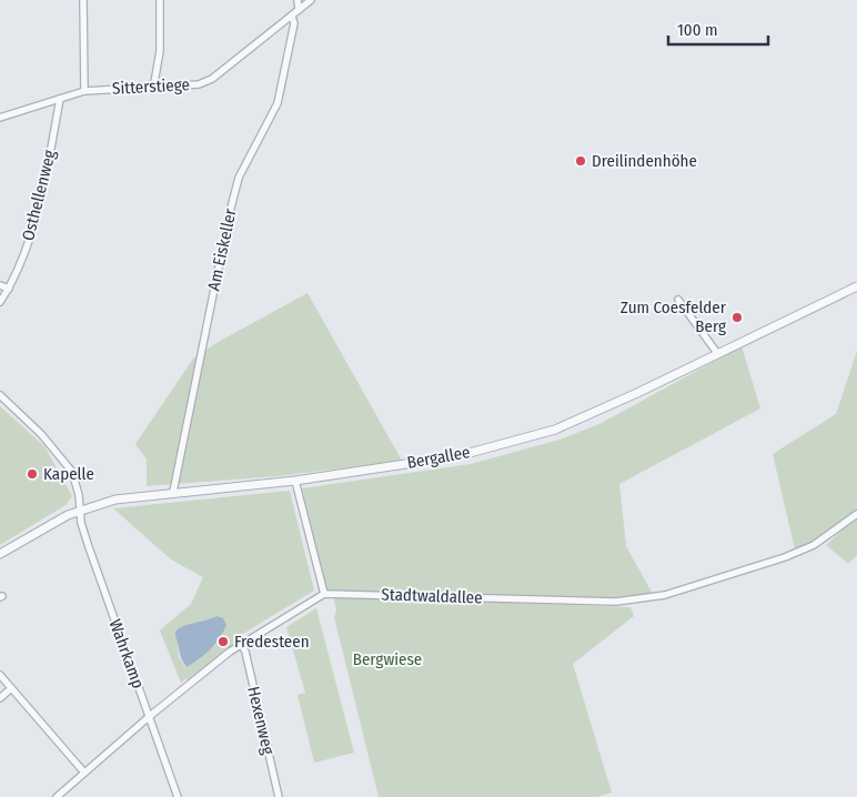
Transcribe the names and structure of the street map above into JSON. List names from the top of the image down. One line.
{"streets":{"street":["Sitterstiege","Osthellenweg","Am Eiskeller","Bergallee","Stadtwaldallee","Wahrkamp","Hexenweg"]},"crossings":[["Sitterstiege","Osthellenweg"],["Sitterstiege","Am Eiskeller"],["Am Eiskeller","Bergallee"],["Bergallee","Wahrkamp"]],"parks":["Bergwiese"],"places":["Dreilindenhöhe","Zum Coesfelder Berg","Kapelle","Fredesteen"],"scale_bar":"100 m"}
